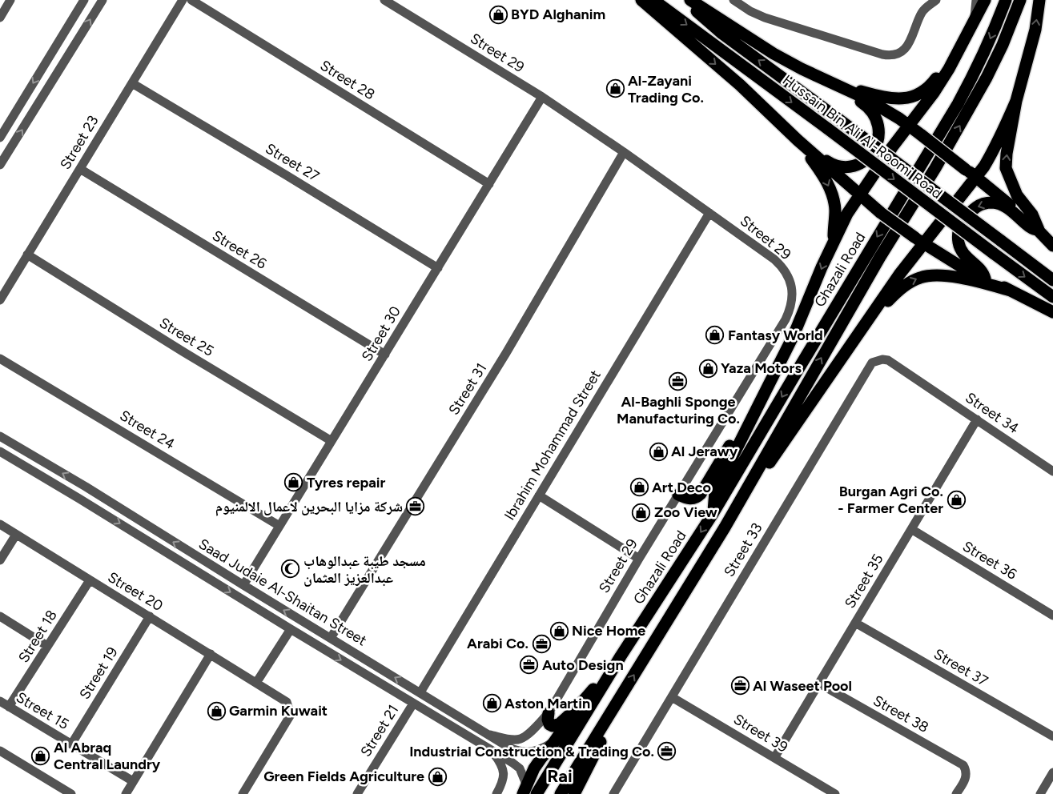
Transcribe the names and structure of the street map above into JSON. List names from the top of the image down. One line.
{"streets":{"highway":["Hussain Bin Ali Al-Roomi Road","Ghazali Road"],"street":["Street 29","Street 28","Street 23","Street 27","Street 26","Street 30","Street 25","Street 31","Street 34","Street 24","Ibrahim Mohammad Street","Street 33","Street 36","Street 35","Street 20","Saad Judaie Al-Shaitan Street","Street 18","Street 37","Street 19","Street 15","Street 38","Street 21","Street 39"]},"crossings":[["Street 29","Street 30"],["Street 29","Street 31"],["Street 29","Ibrahim Mohammad Street"],["Street 29","Saad Judaie Al-Shaitan Street"],["Street 28","Street 30"],["Street 23","Street 27"],["Street 23","Street 26"],["Street 23","Street 25"],["Street 27","Street 30"],["Street 26","Street 30"],["Street 30","Street 25"],["Street 30","Street 24"],["Street 30","Saad Judaie Al-Shaitan Street"],["Street 31","Saad Judaie Al-Shaitan Street"],["Street 34","Street 33"],["Street 34","Street 35"],["Ibrahim Mohammad Street","Saad Judaie Al-Shaitan Street"],["Street 33","Street 39"],["Street 36","Street 35"],["Street 35","Street 37"],["Street 35","Street 38"],["Street 35","Street 39"],["Street 20","Street 18"],["Street 20","Street 19"],["Saad Judaie Al-Shaitan Street","Street 21"],["Street 18","Street 15"],["Street 19","Street 15"]],"districts":["Rai"],"places":{"shop":["BYD Alghanim","Al-Zayani Trading Co.","Fantasy World","Yaza Motors","Al Jerawy","Tyres repair","Art Deco","Burgan Agri Co. - Farmer Center","Zoo View","Nice Home","Aston Martin","Garmin Kuwait","Al Abraq Central Laundry","Green Fields Agriculture"],"office":["Al-Baghli Sponge Manufacturing Co.","شركة مزايا البحرين لاعمال الالمنيوم","Arabi Co.","Auto Design","Al Waseet Pool","Industrial Construction & Trading Co."],"mosque":["مسجد طيبة عبدالوهاب عبدالعزيز العثمان"]}}
